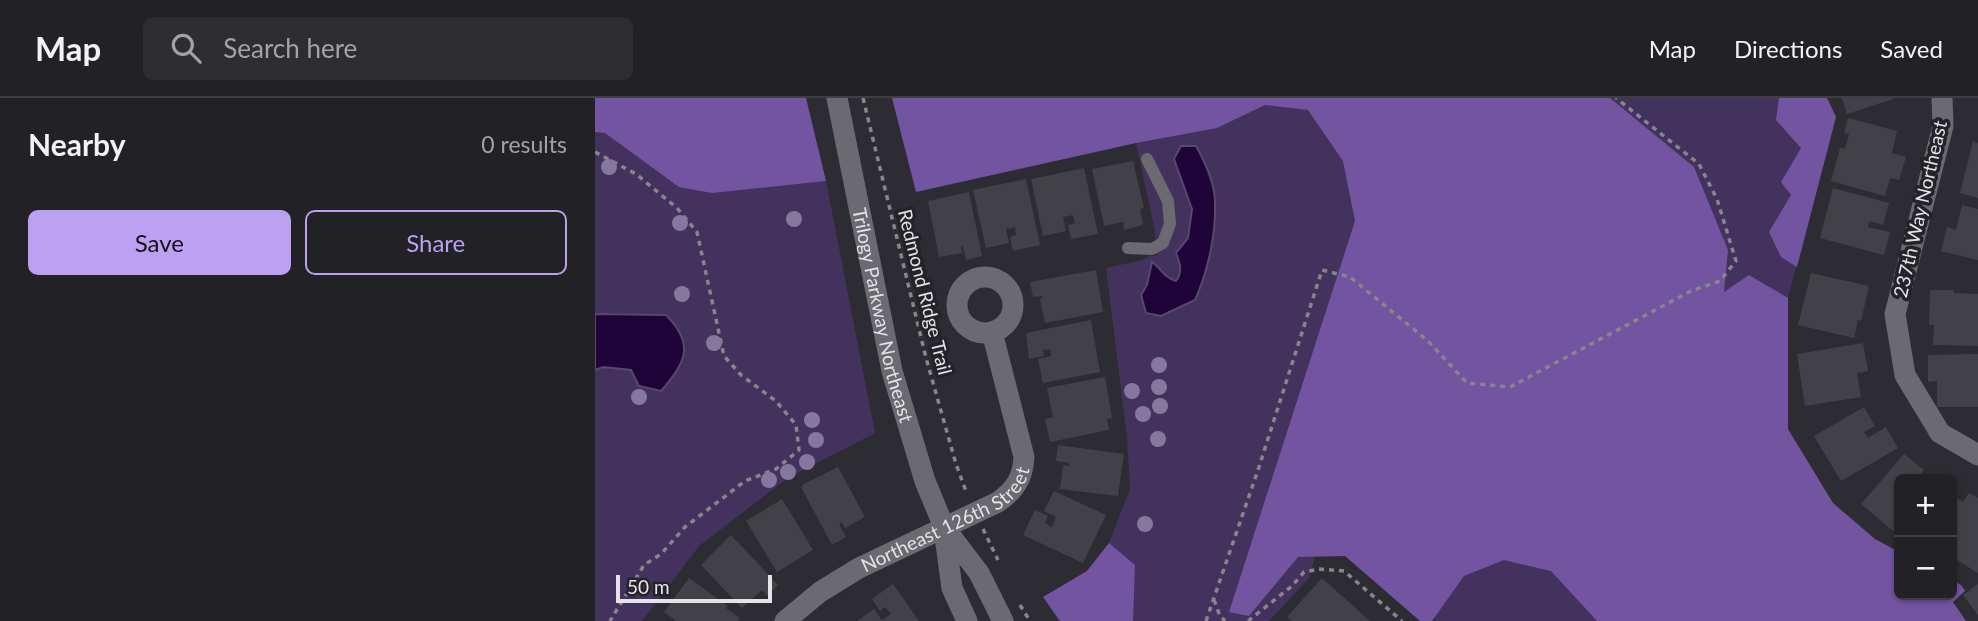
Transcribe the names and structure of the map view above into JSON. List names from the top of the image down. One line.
{"streets":{"street":["237th Way Northeast","Trilogy Parkway Northeast","Northeast 126th Street"],"path":["Redmond Ridge Trail"]},"crossings":[["Trilogy Parkway Northeast","Northeast 126th Street"]],"scale_bar":"50 m","page":{"header":"Map","search":"Search here","nav":["Map","Directions","Saved"],"heading":["Nearby","0 results"],"buttons":["Save","Share"],"map_buttons":["+","−"],"scale":"50 m"}}
